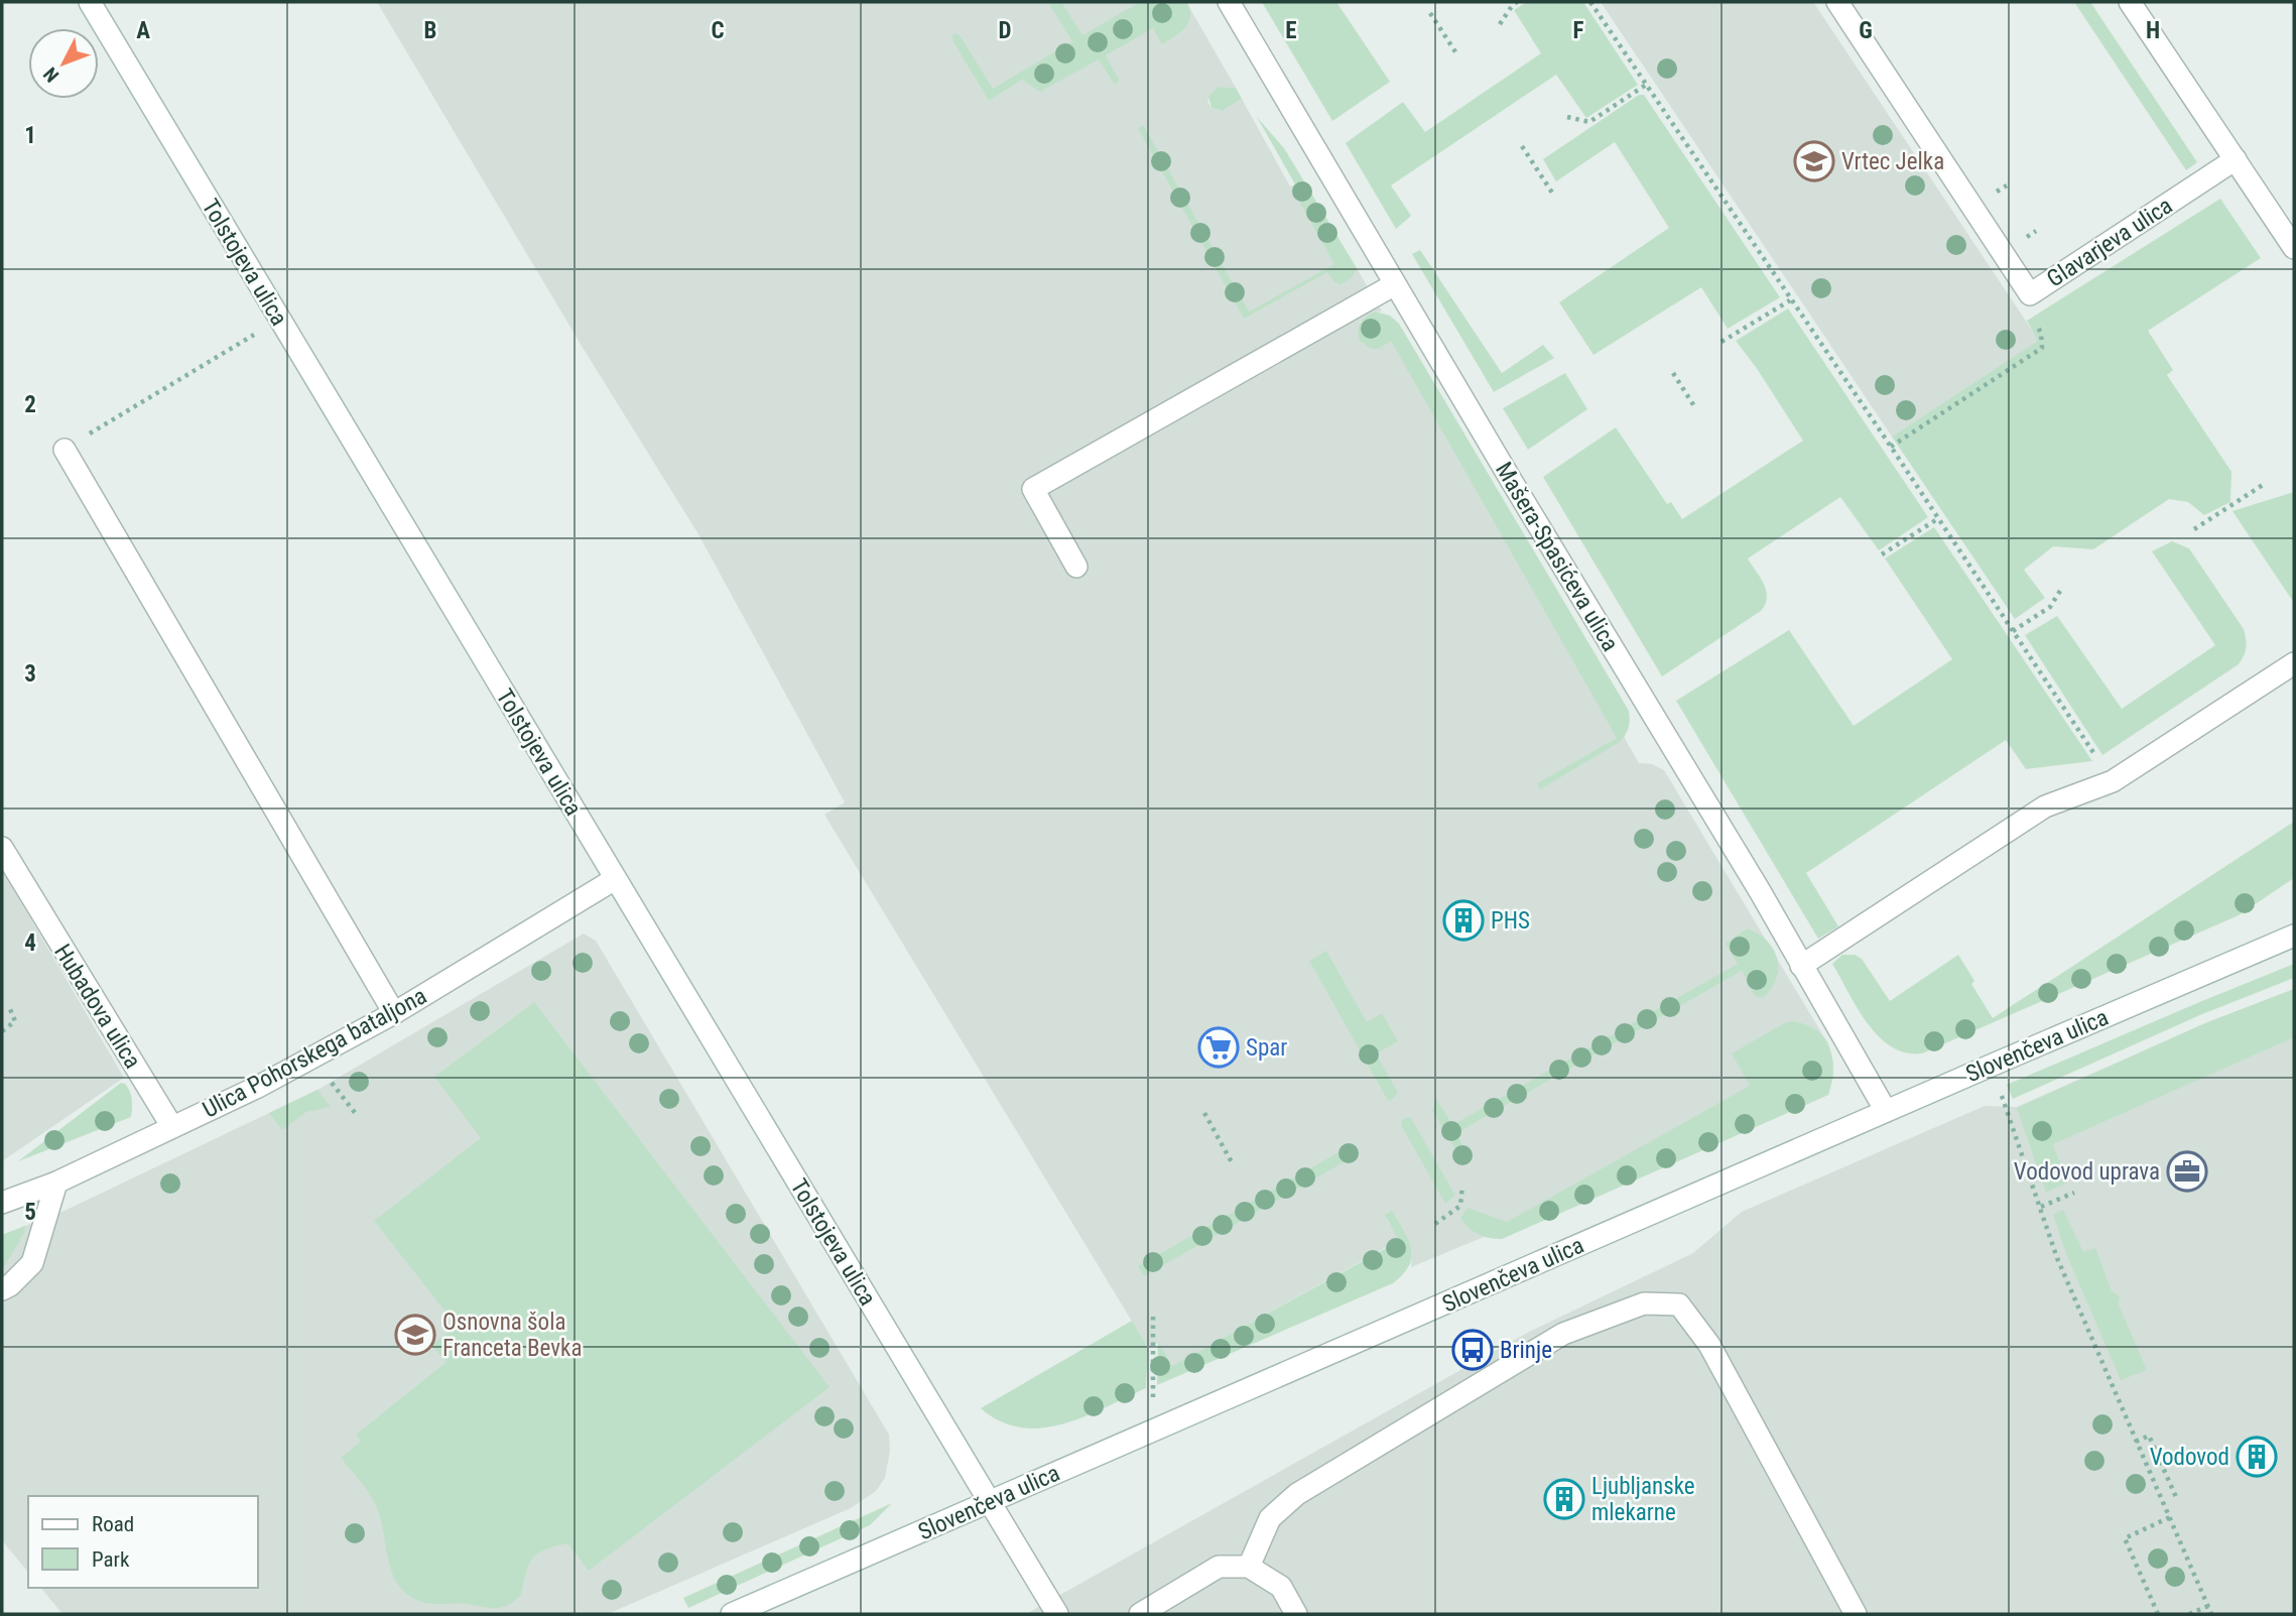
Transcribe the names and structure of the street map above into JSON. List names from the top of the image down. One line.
{"streets":{"street":["Glavarjeva ulica","Tolstojeva ulica","Mašera-Spasićeva ulica","Hubadova ulica","Slovenčeva ulica","Ulica Pohorskega bataljona"]},"crossings":[["Tolstojeva ulica","Slovenčeva ulica"],["Tolstojeva ulica","Ulica Pohorskega bataljona"],["Mašera-Spasićeva ulica","Slovenčeva ulica"],["Hubadova ulica","Ulica Pohorskega bataljona"]],"places":{"school or university":["Vrtec Jelka","Osnovna šola Franceta Bevka"],"building":["PHS","Vodovod","Ljubljanske mlekarne"],"supermarket":["Spar"],"office":["Vodovod uprava"],"bus stop":["Brinje"]},"legend":["Road","Park"],"north":"bottom left","grid":{"columns":["A","B","C","D","E","F","G","H"],"rows":["1","2","3","4","5"]}}
